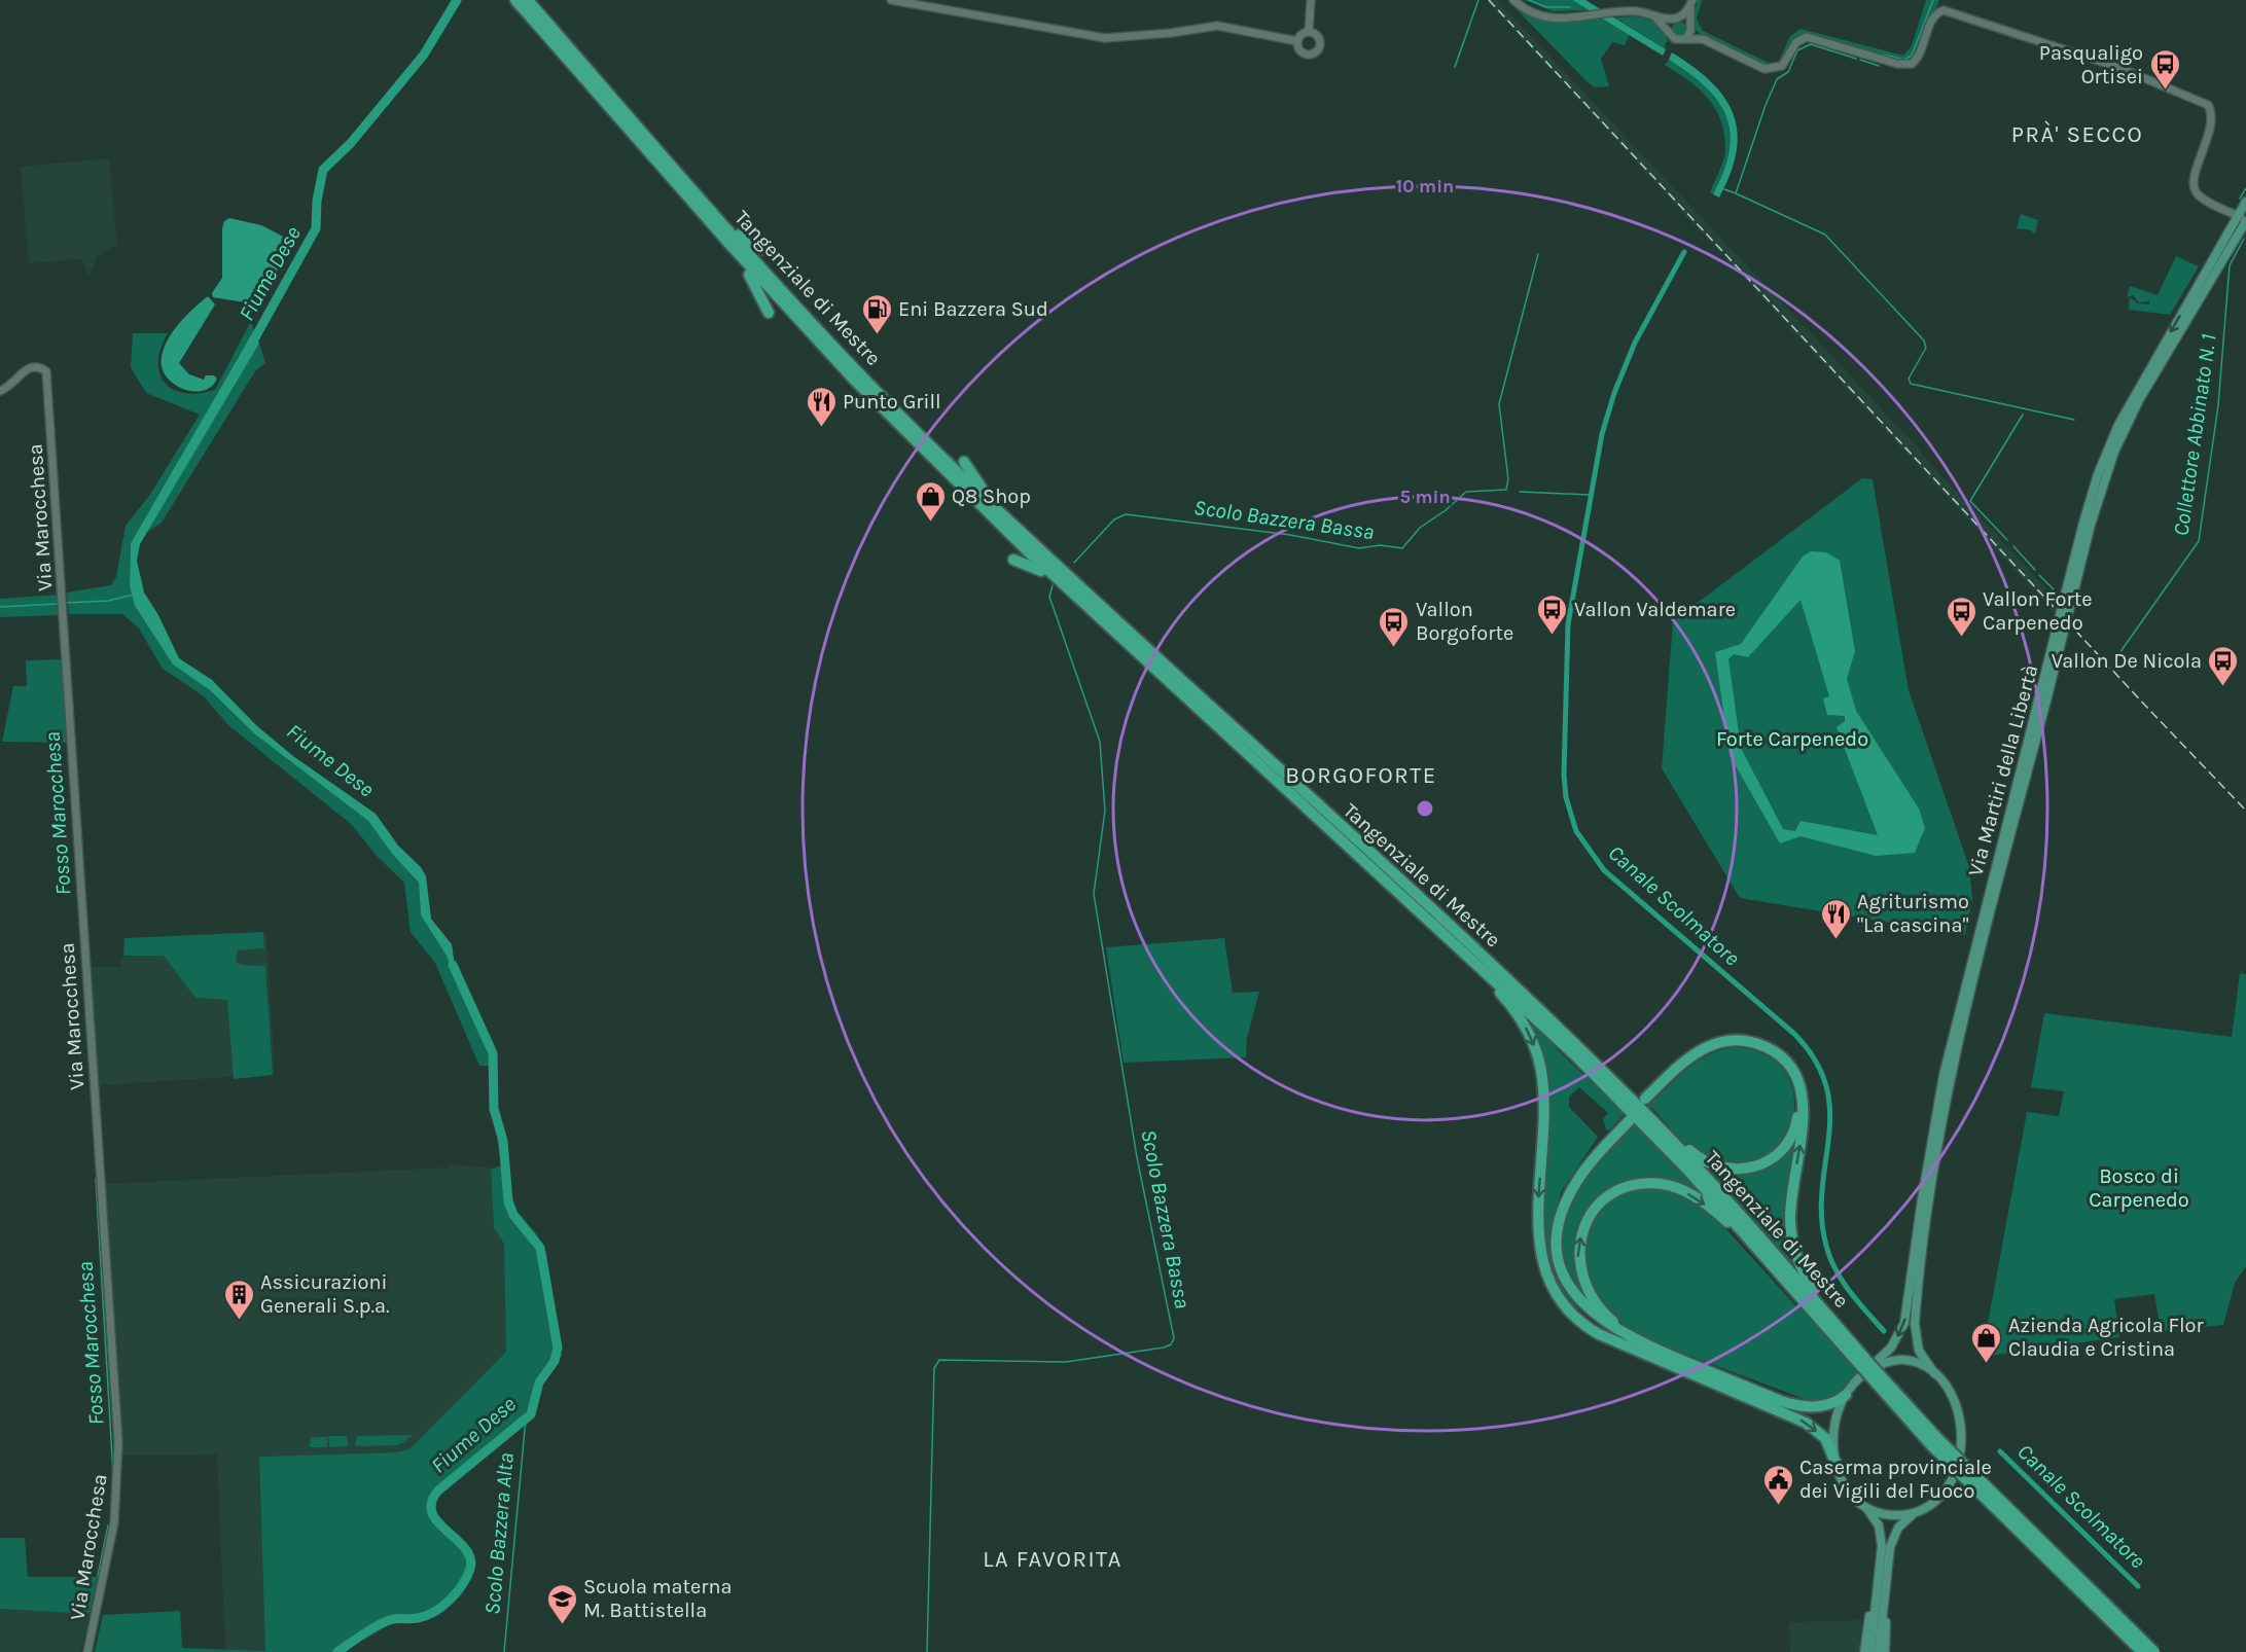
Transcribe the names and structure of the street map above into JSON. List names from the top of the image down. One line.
{"streets":{"highway":["Tangenziale di Mestre"],"main road":["Via Martiri della Libertà"],"street":["Via Marocchesa"]},"crossings":[["Tangenziale di Mestre","Via Martiri della Libertà"]],"districts":["PRÀ' SECCO","BORGOFORTE","LA FAVORITA"],"water":["Fiume Dese","Collettore Abbinato N. 1","Scolo Bazzera Bassa","Fosso Marocchesa","Canale Scolmatore","Scolo Bazzera Alta"],"parks":["Forte Carpenedo","Bosco di Carpenedo"],"places":{"bus stop":["Pasqualigo Ortisei","Vallon Valdemare","Vallon Forte Carpenedo","Vallon Borgoforte","Vallon De Nicola"],"fuel station":["Eni Bazzera Sud"],"restaurant":["Punto Grill","Agriturismo \"La cascina\""],"shop":["Q8 Shop","Azienda Agricola Flor Claudia e Cristina"],"building":["Assicurazioni Generali S.p.a."],"public building":["Caserma provinciale dei Vigili del Fuoco"],"school or university":["Scuola materna M. Battistella"]},"rings":["10 min","5 min"]}
